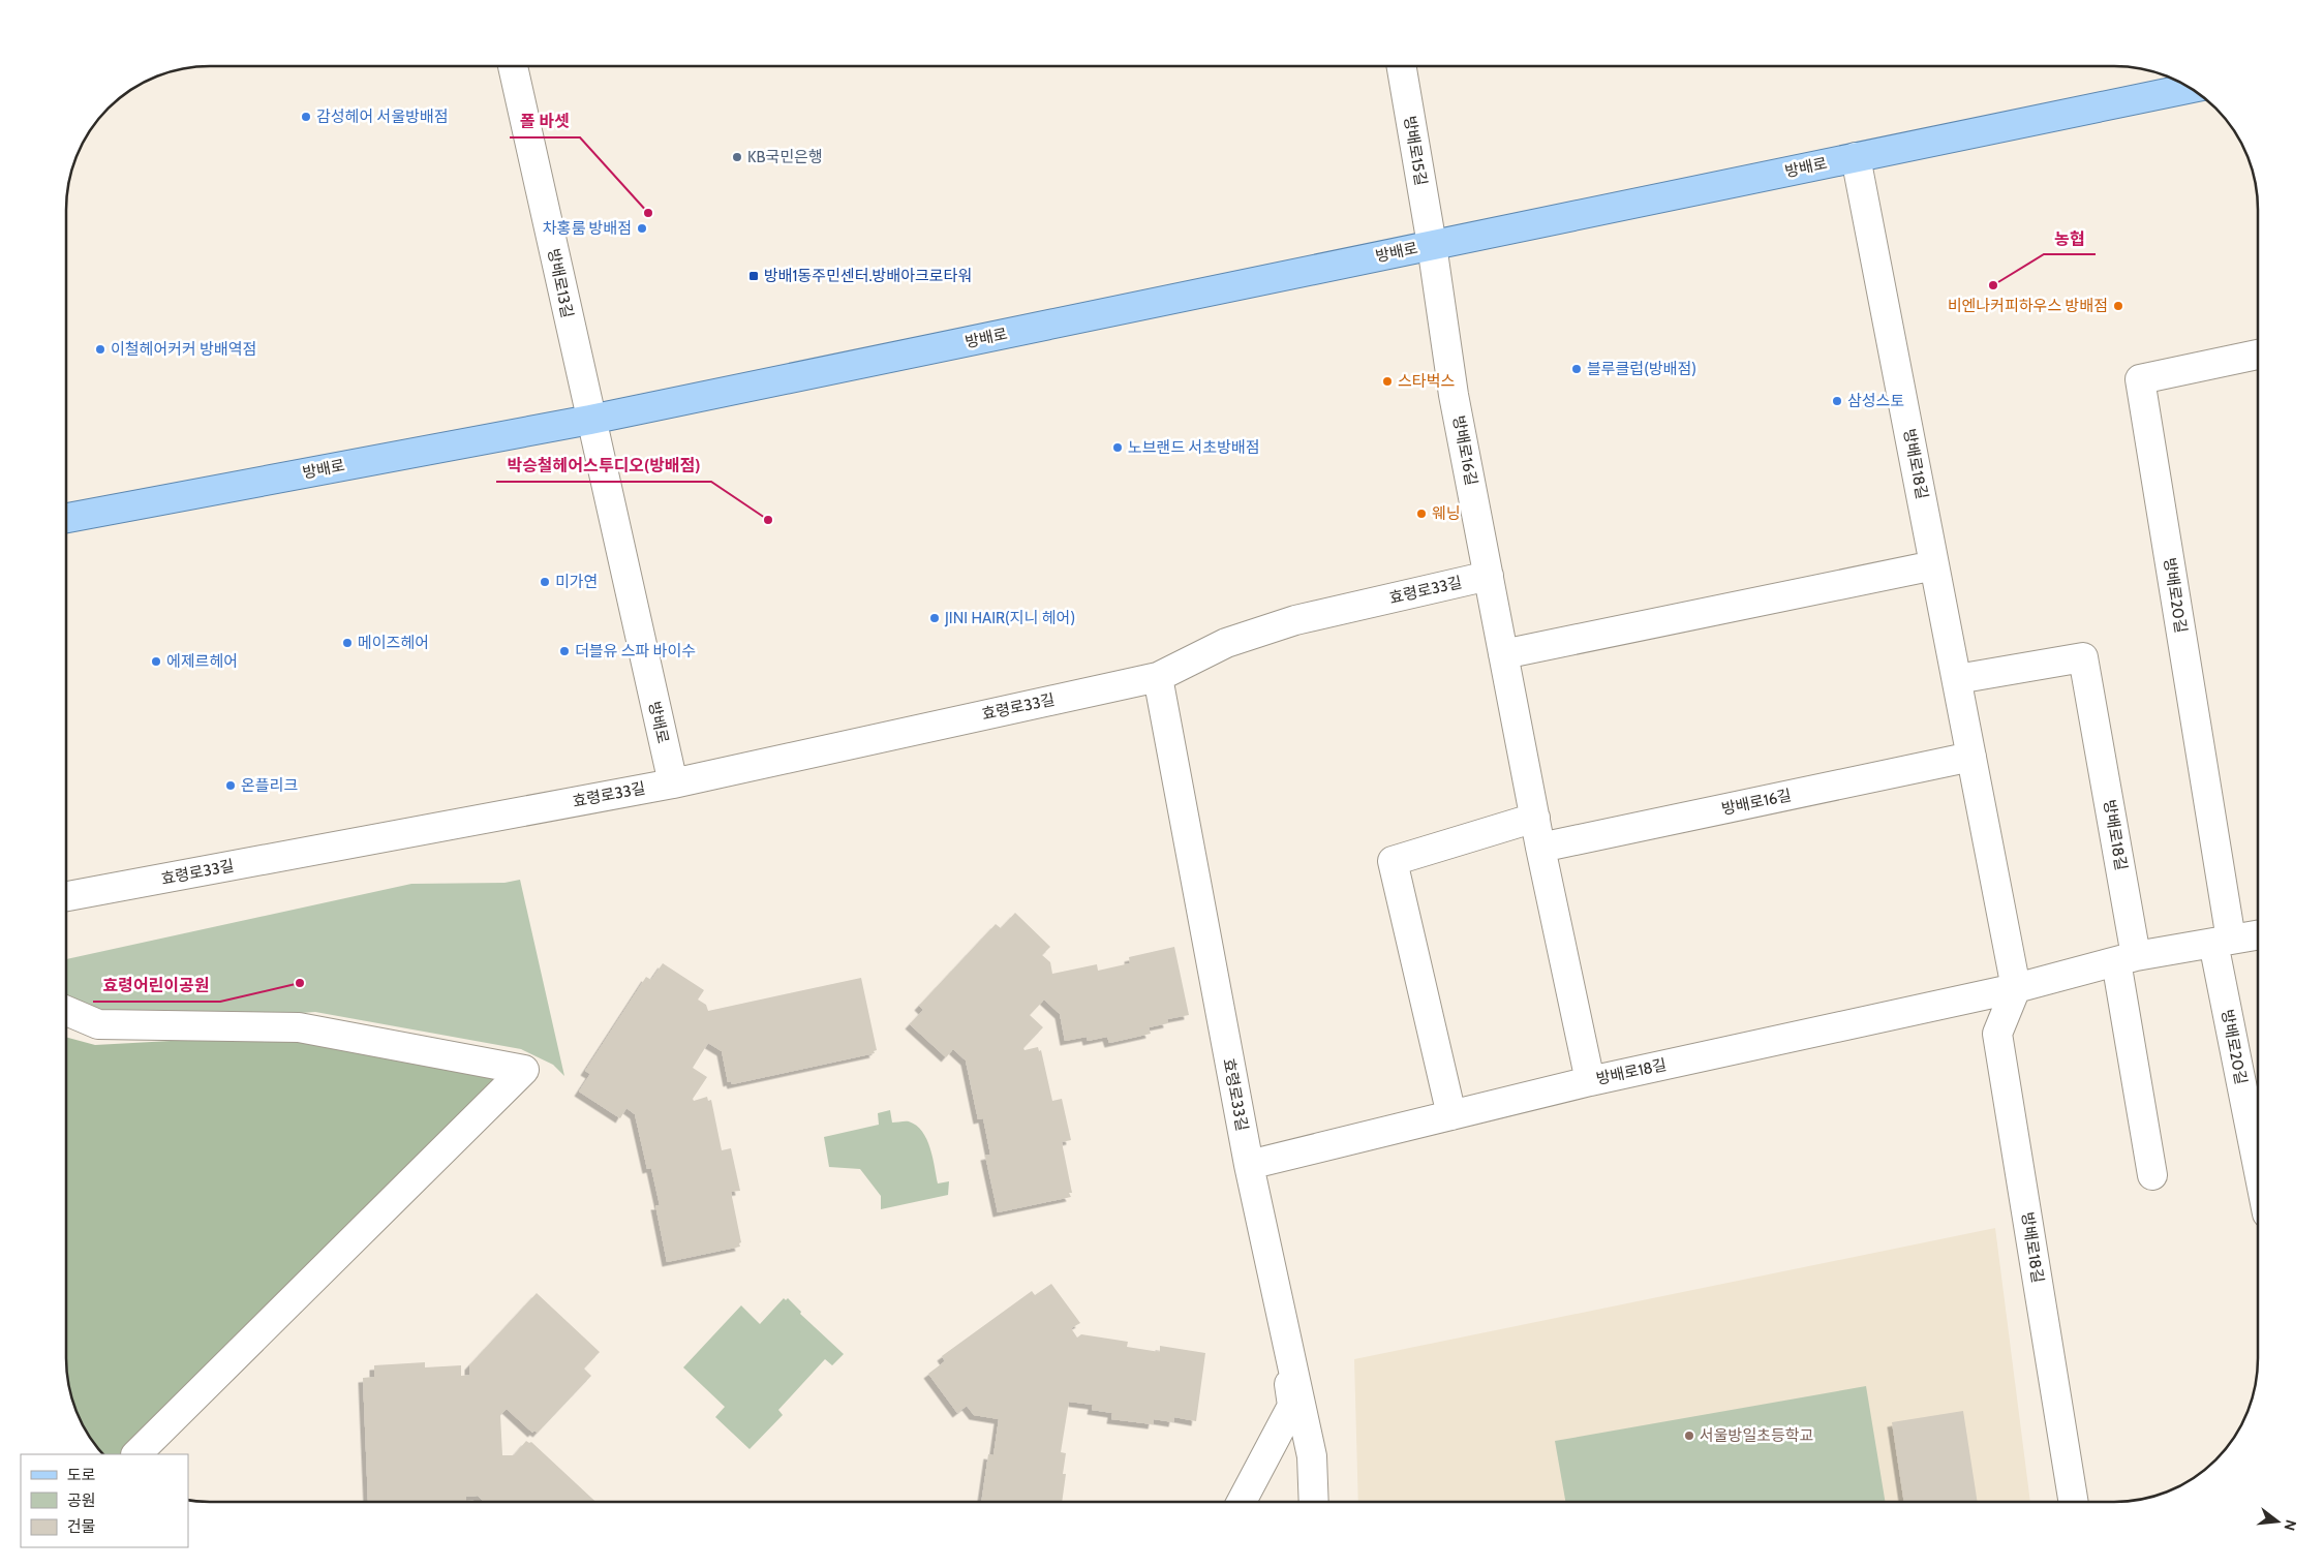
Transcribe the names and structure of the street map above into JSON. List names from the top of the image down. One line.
{"streets":{"main road":["방배로"],"street":["방배로15길","방배로13길","방배로16길","방배로18길","효령로33길","방배로20길"]},"crossings":[["방배로15길","방배로"],["방배로15길","방배로16길"],["방배로","방배로13길"],["방배로","방배로16길"],["방배로","방배로18길"],["방배로","효령로33길"],["방배로16길","방배로18길"],["방배로16길","효령로33길"],["방배로18길","효령로33길"],["방배로18길","방배로20길"]],"places":{"other":["감성헤어 서울방배점","KB국민은행","폴 바셋","차홍룸 방배점","농협","비엔나커피하우스 방배점","이철헤어커커 방배역점","블루클럽(방배점)","스타벅스","삼성스토","노브랜드 서초방배점","웨닝","박승철헤어스투디오(방배점)","미가연","JINI HAIR(지니 헤어)","메이즈헤어","더블유 스파 바이수","에제르헤어","온플리크","효령어린이공원","서울방일초등학교"],"transit":["방배1동주민센터.방배아크로타워"]},"legend":["도로","공원","건물"],"north":"right"}
